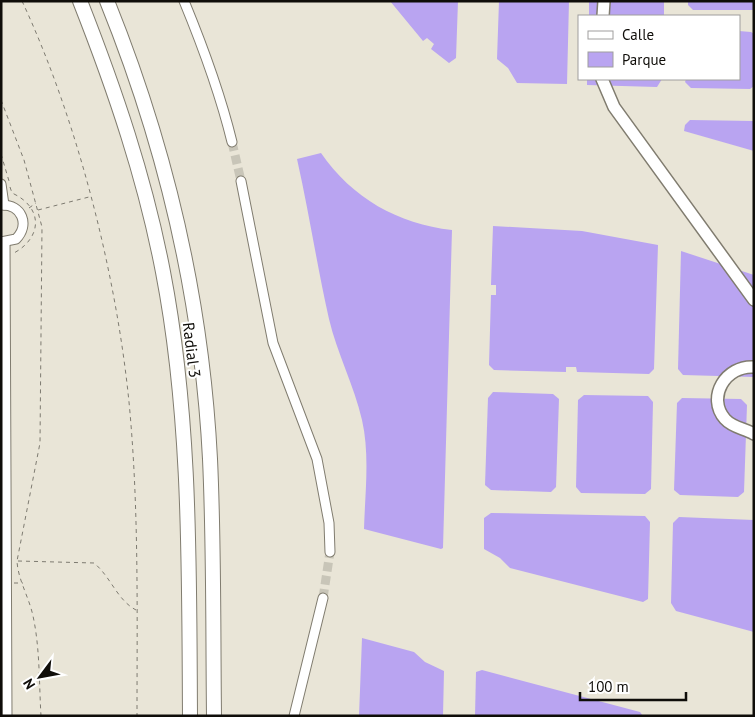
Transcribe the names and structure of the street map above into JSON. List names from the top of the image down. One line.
{"streets":{"highway":["Radial 3"]},"legend":["Calle","Parque"],"scale_bar":"100 m","north":"bottom left"}
